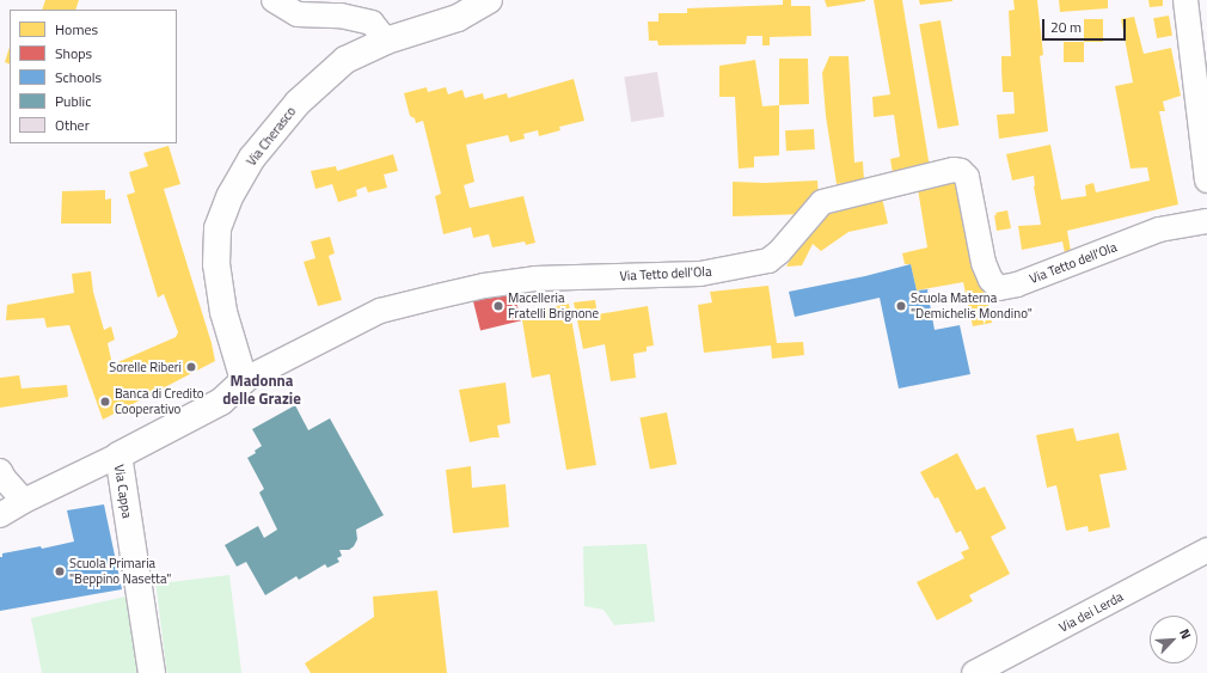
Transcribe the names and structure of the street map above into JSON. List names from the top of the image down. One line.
{"streets":{"street":["Via Cherasco","Via Tetto dell'Ola","Via Cappa","Via dei Lerda"]},"crossings":[["Via Cherasco","Via Tetto dell'Ola"],["Via Cherasco","Via Cappa"],["Via Tetto dell'Ola","Via Cappa"]],"districts":["Madonna delle Grazie"],"places":["Macelleria Fratelli Brignone","Scuola Materna \"Demichelis Mondino\"","Sorelle Riberi","Banca di Credito Cooperativo","Scuola Primaria \"Beppino Nasetta\""],"legend":["Homes","Shops","Schools","Public","Other"],"scale_bar":"20 m","north":"top right"}
